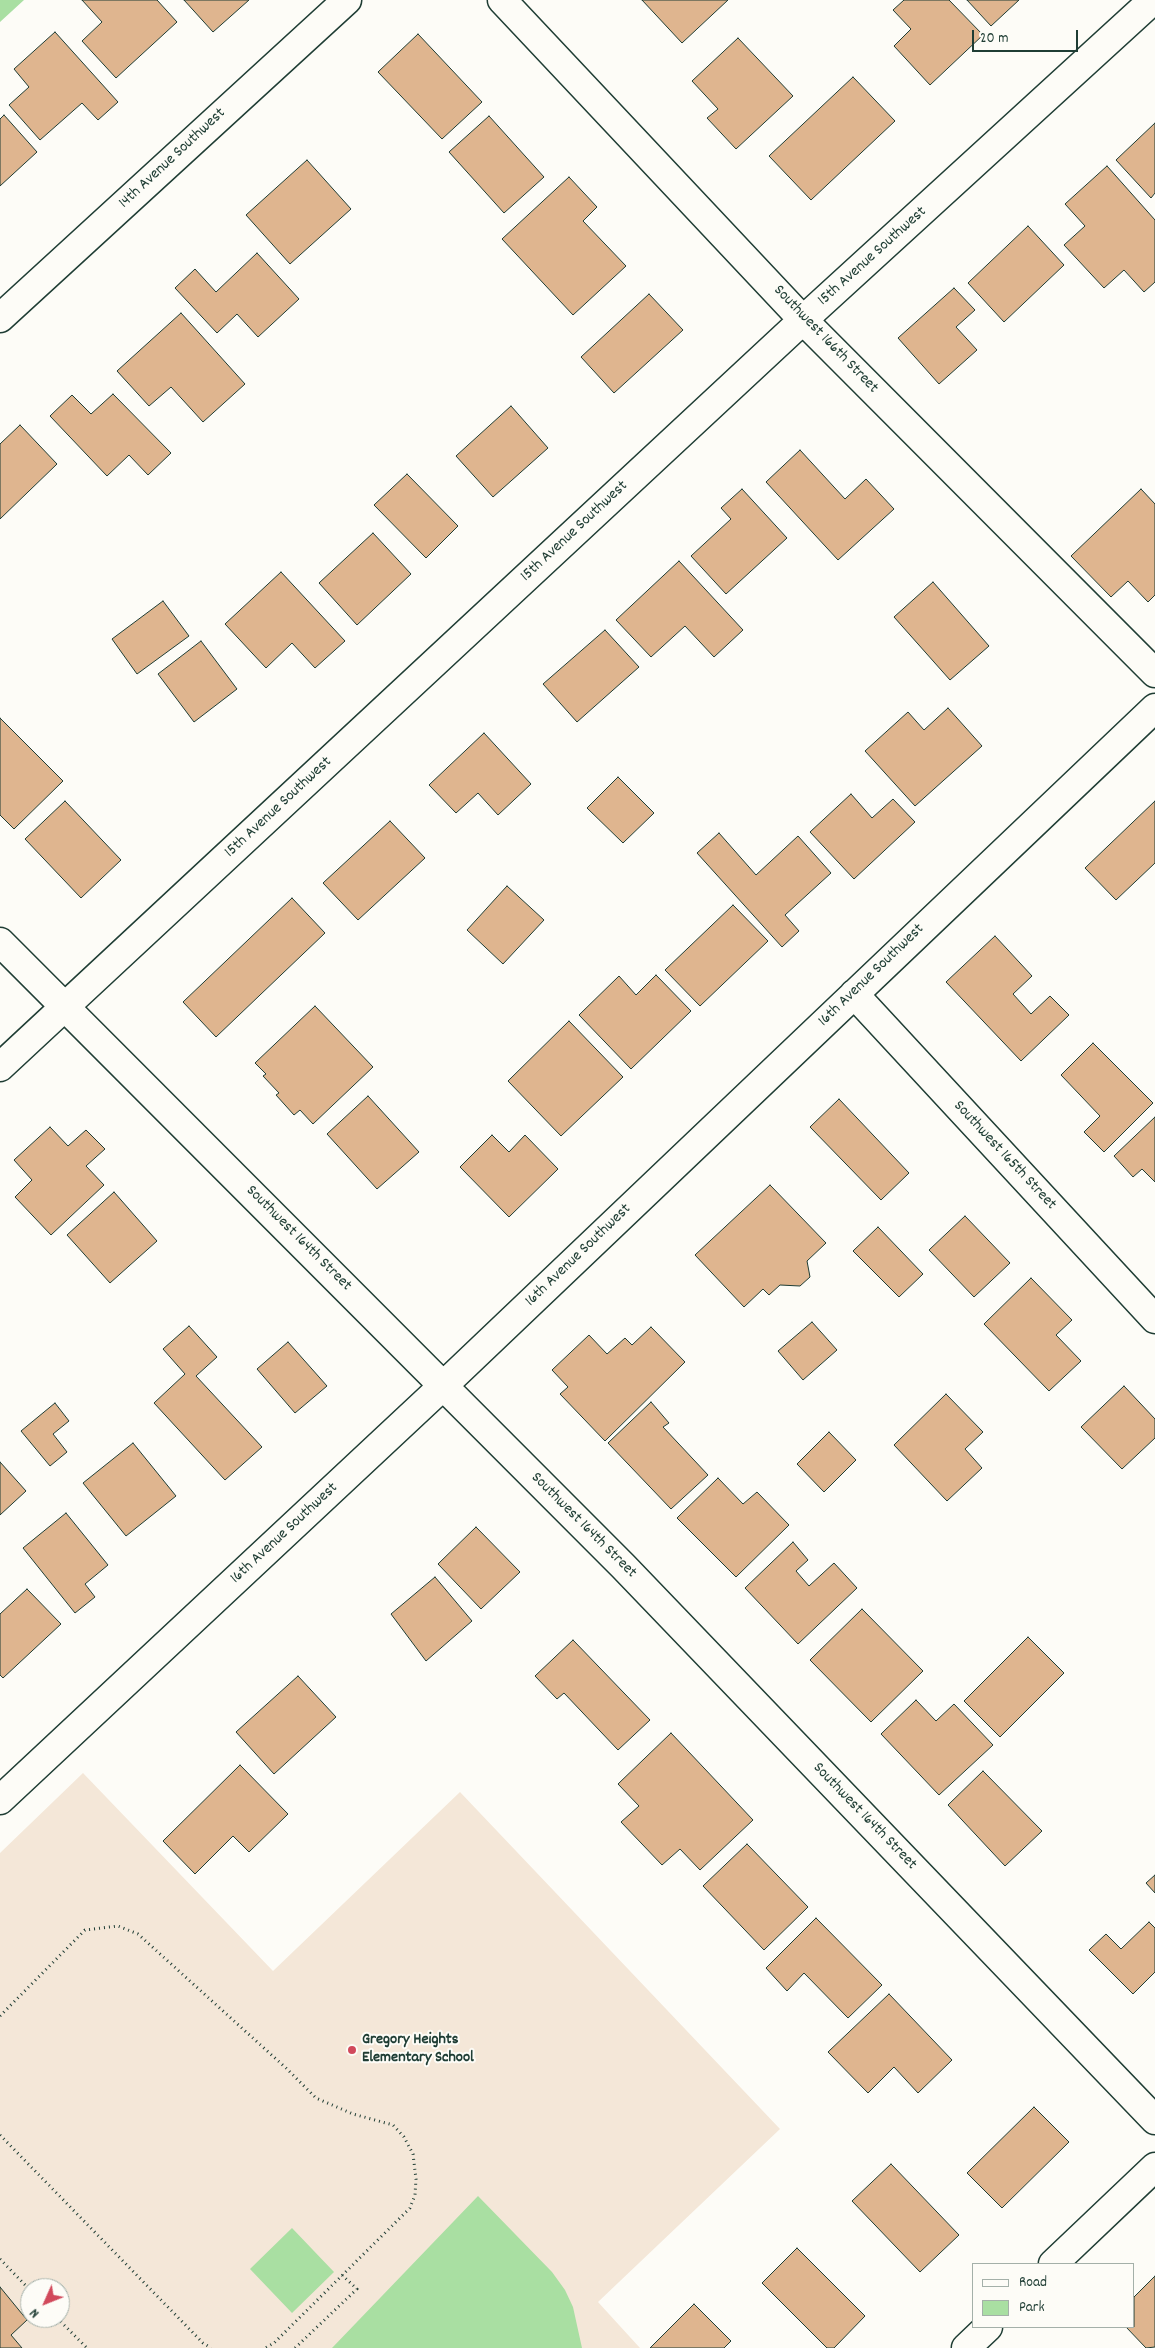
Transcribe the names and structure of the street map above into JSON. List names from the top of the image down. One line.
{"streets":{"street":["14th Avenue Southwest","15th Avenue Southwest","Southwest 166th Street","16th Avenue Southwest","Southwest 165th Street","Southwest 164th Street"]},"crossings":[["15th Avenue Southwest","Southwest 166th Street"],["15th Avenue Southwest","Southwest 164th Street"],["16th Avenue Southwest","Southwest 165th Street"],["16th Avenue Southwest","Southwest 164th Street"]],"places":["Gregory Heights Elementary School"],"legend":["Road","Park"],"scale_bar":"20 m","north":"bottom left"}
